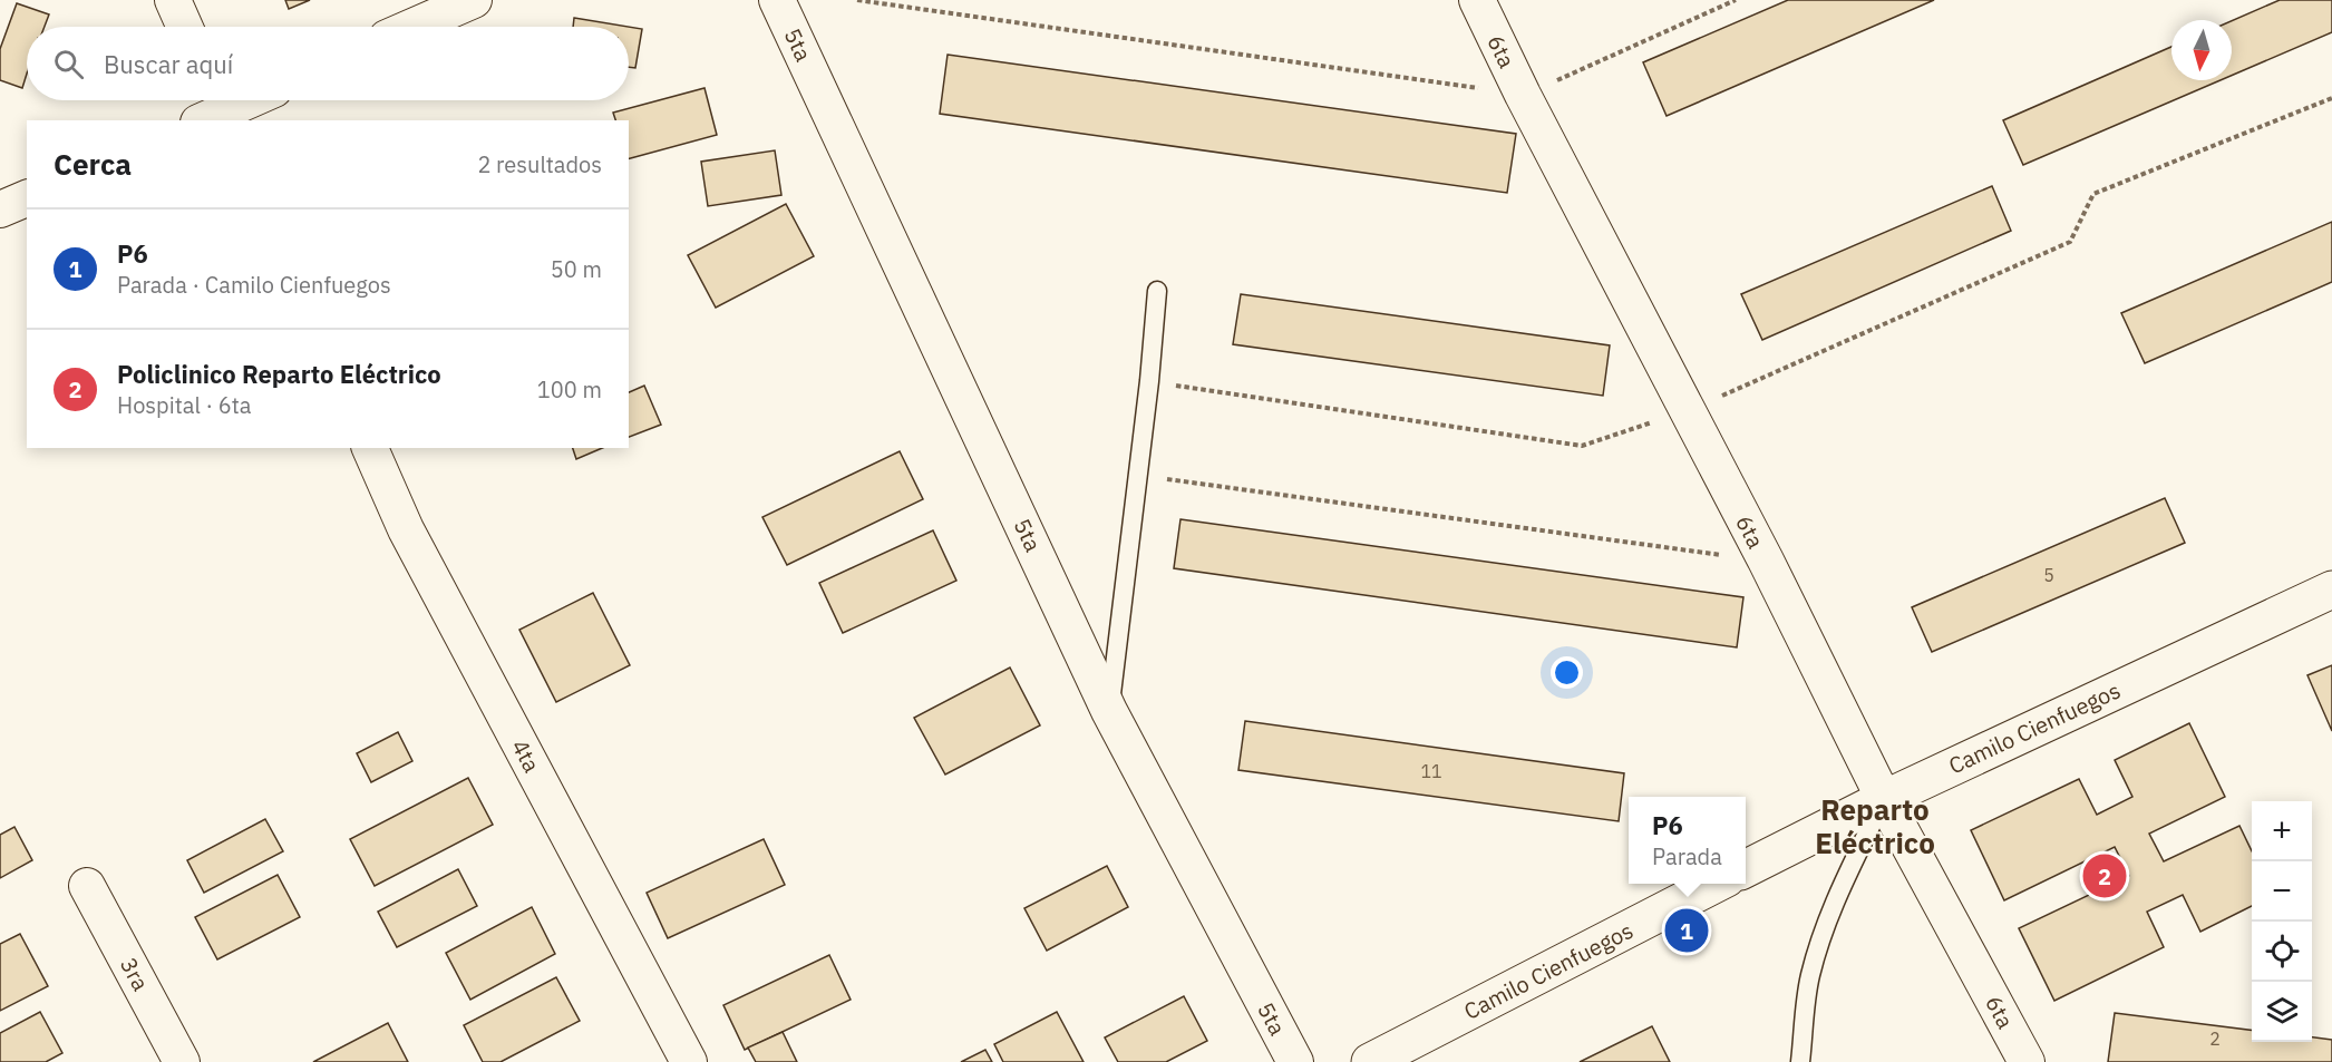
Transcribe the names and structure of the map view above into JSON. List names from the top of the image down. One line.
{"streets":{"street":["5ta","6ta","Camilo Cienfuegos","4ta","3ra"]},"crossings":[["6ta","Camilo Cienfuegos"]],"districts":["Reparto Eléctrico"],"house_numbers":["5","11","2"],"north":"bottom","page":{"search":"Buscar aquí","heading":["Cerca","2 resultados"],"list":[{"mark":"1","name":"P6","note":"Parada · Camilo Cienfuegos","value":"50 m"},{"mark":"2","name":"Policlinico Reparto Eléctrico","note":"Hospital · 6ta","value":"100 m"}],"popup":["P6","Parada"],"map_buttons":["+","−"],"pins":["2","1"]}}
